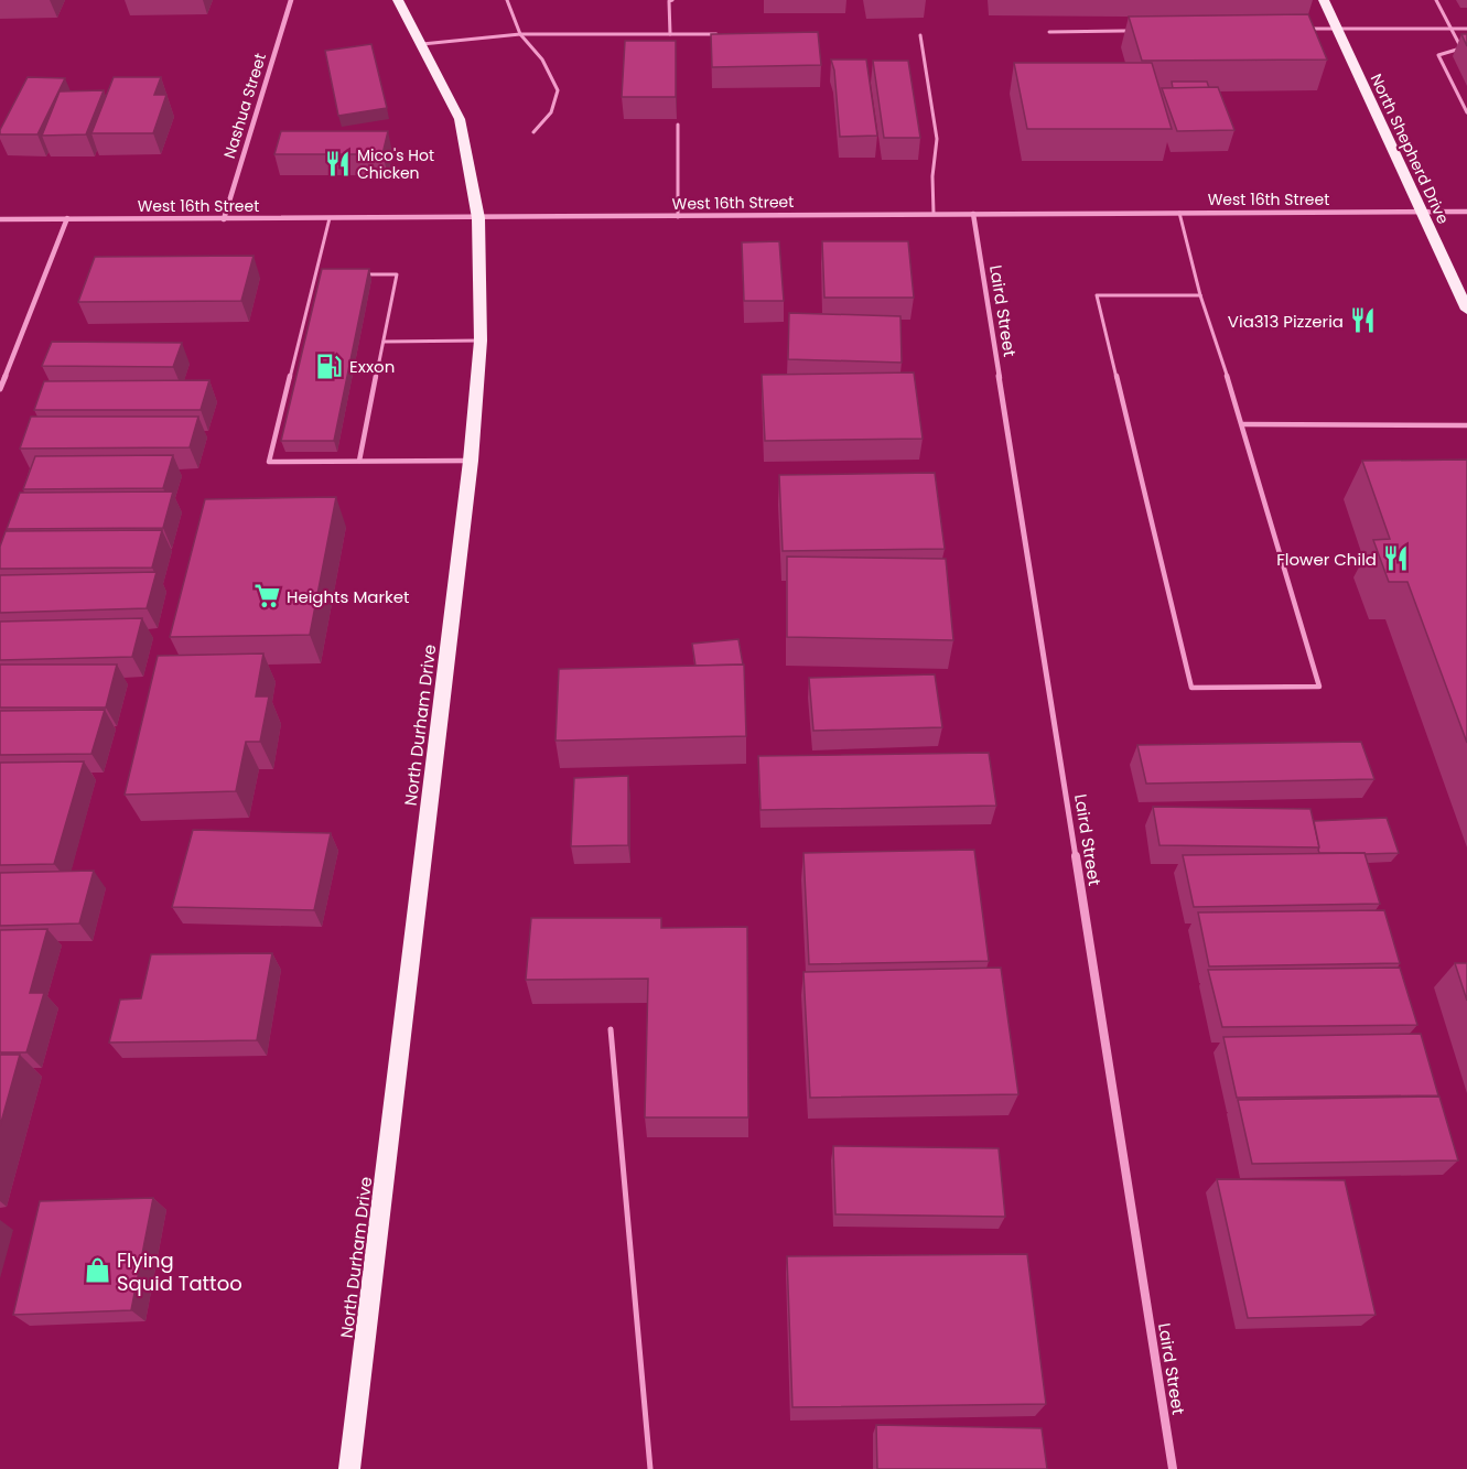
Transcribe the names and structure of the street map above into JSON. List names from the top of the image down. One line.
{"streets":{"main road":["North Shepherd Drive","North Durham Drive"],"street":["Nashua Street","West 16th Street","Laird Street"]},"crossings":[["Nashua Street","West 16th Street"],["North Shepherd Drive","West 16th Street"],["West 16th Street","Laird Street"],["West 16th Street","North Durham Drive"]],"places":{"restaurant":["Mico's Hot Chicken","Via313 Pizzeria","Flower Child"],"fuel station":["Exxon"],"supermarket":["Heights Market"],"shop":["Flying Squid Tattoo"]}}
